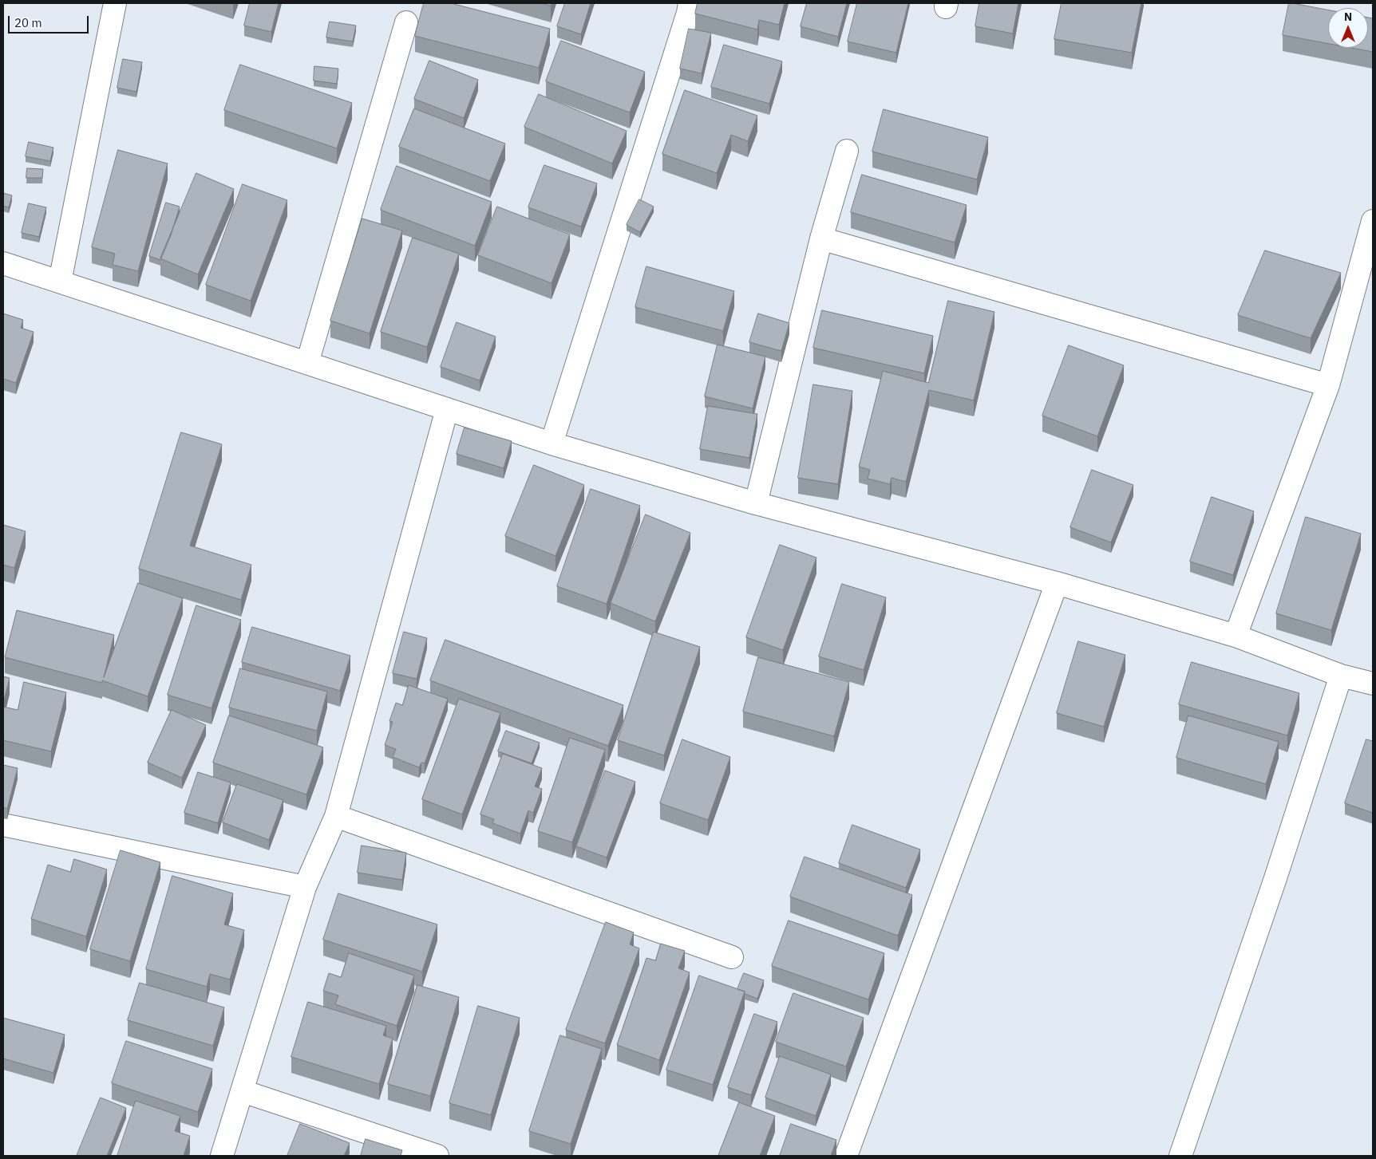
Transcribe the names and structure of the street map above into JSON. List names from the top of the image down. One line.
{"scale_bar":"20 m","north":"top"}
